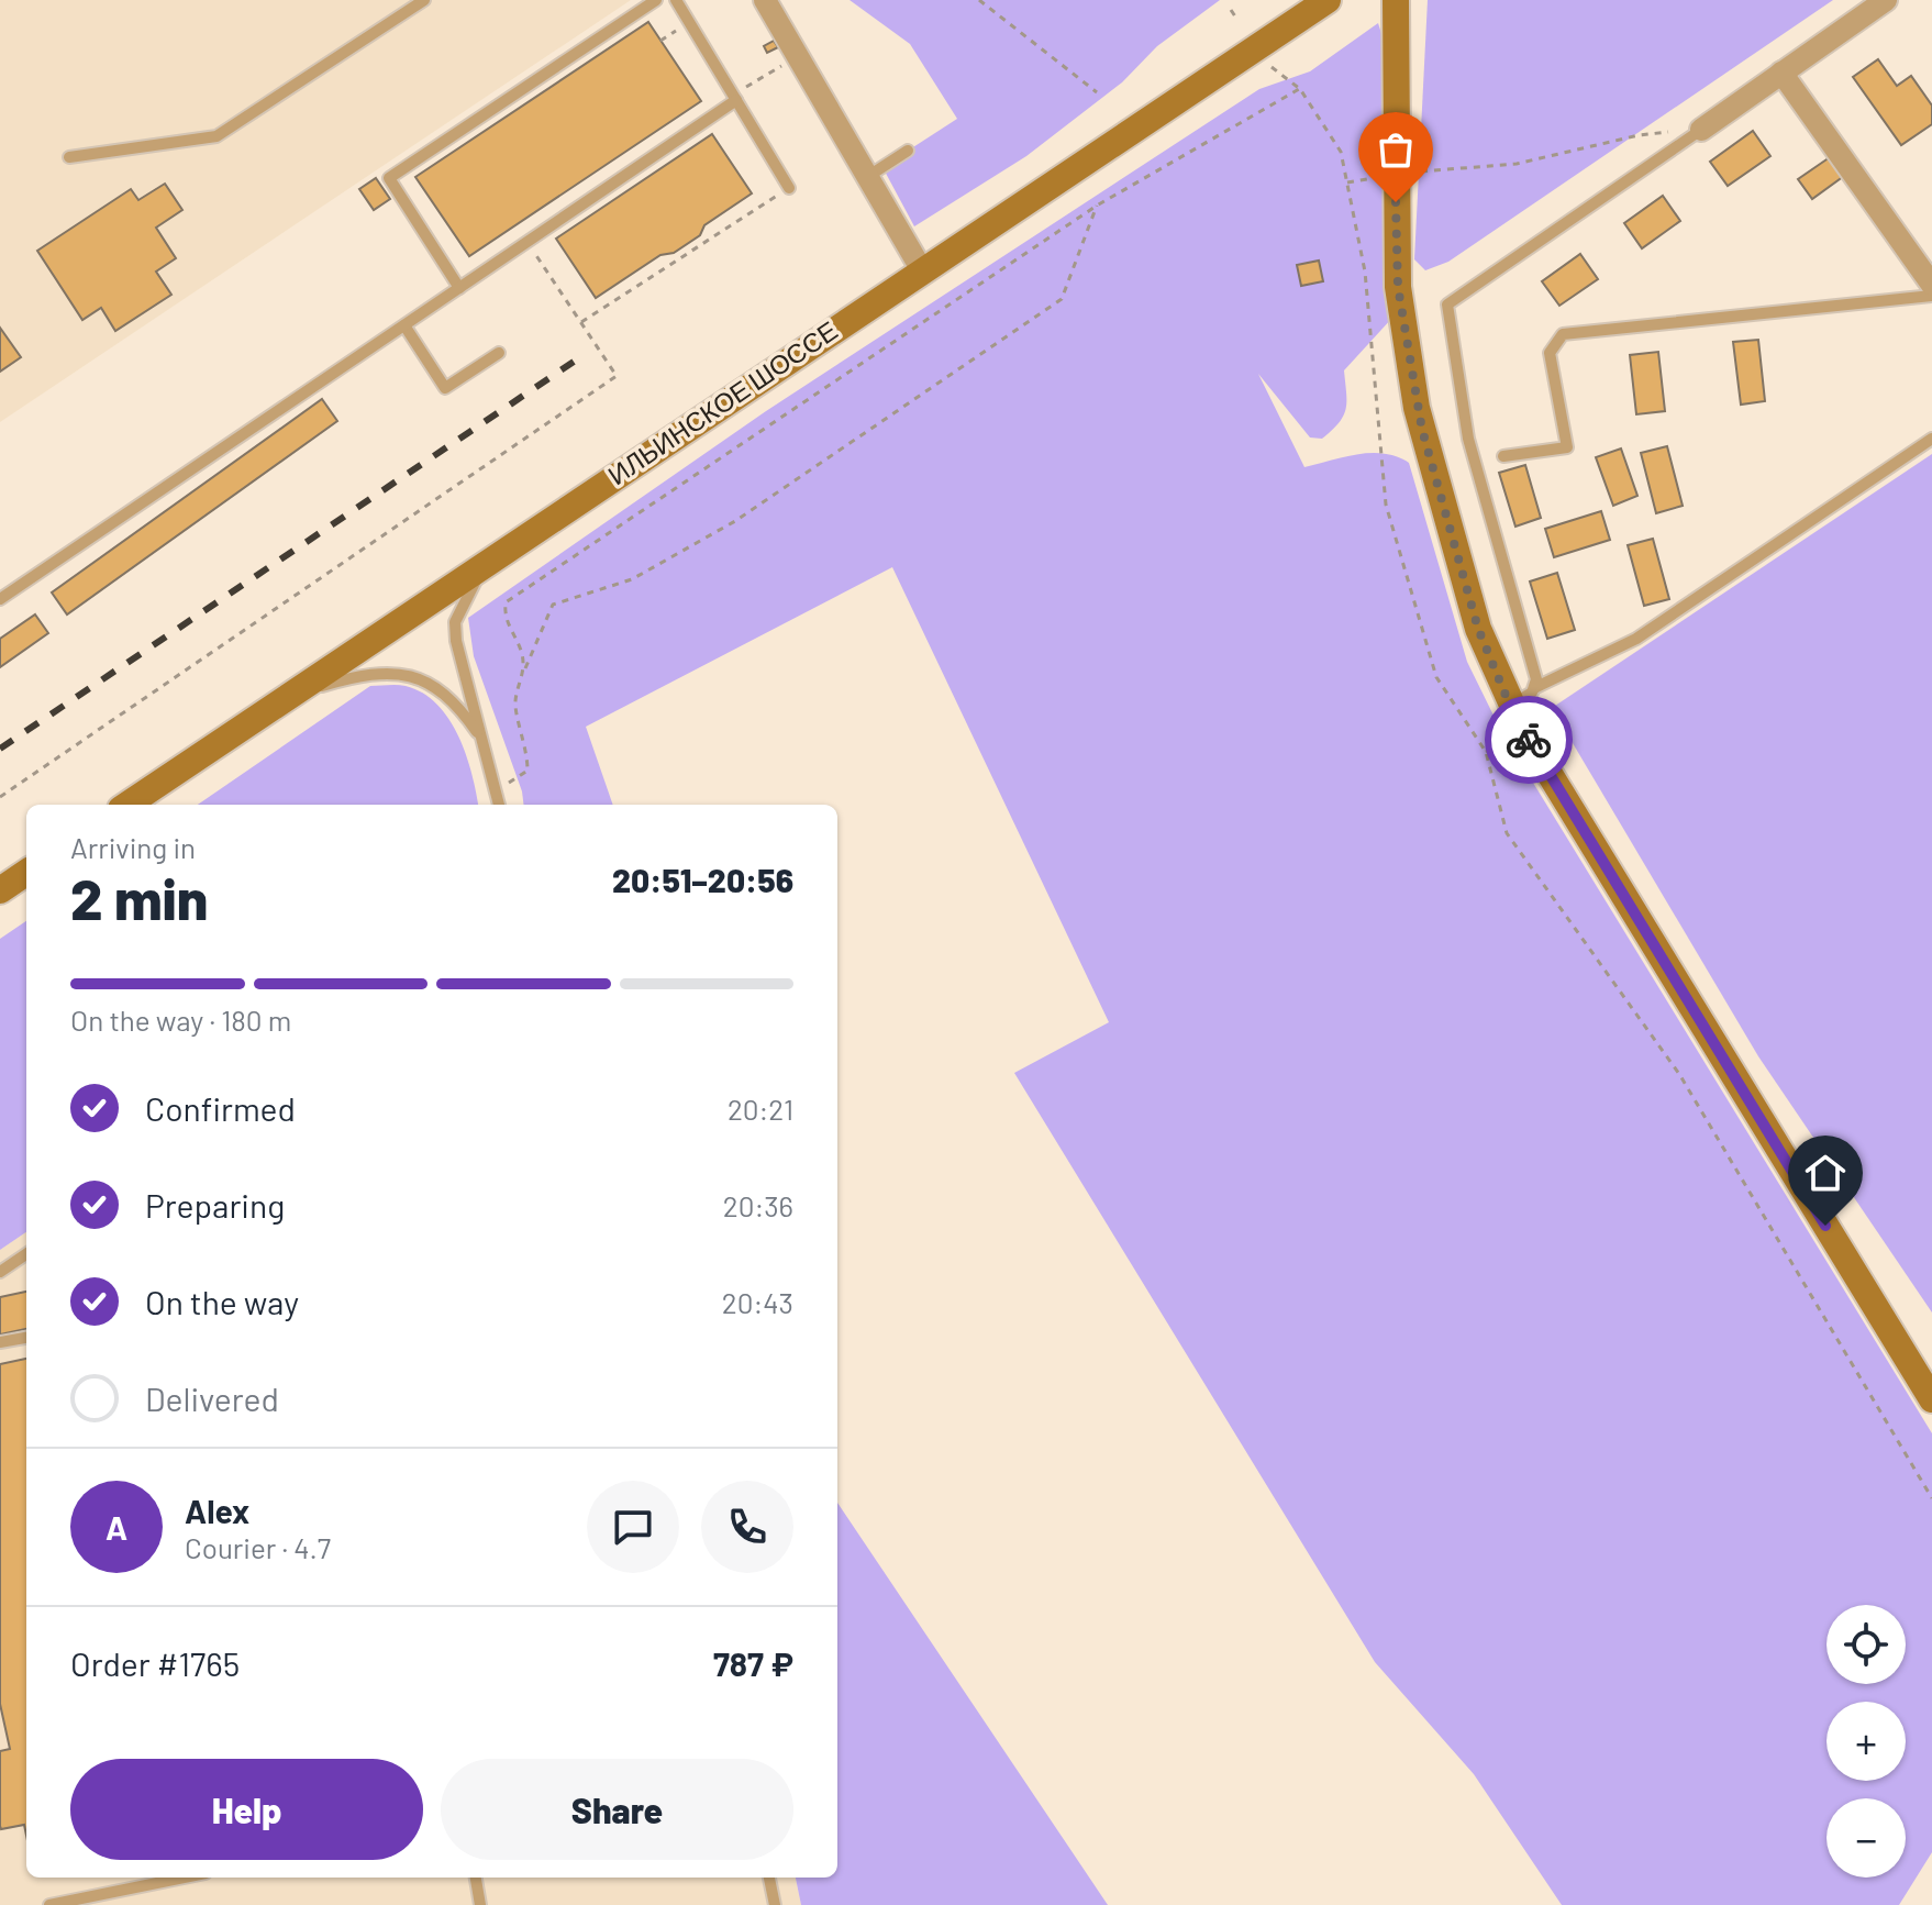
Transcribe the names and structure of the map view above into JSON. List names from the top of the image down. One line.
{"streets":{"street":["ИЛЬИНСКОЕ ШОССЕ"]},"page":{"heading":["2 min","Arriving in","20:51–20:56"],"panel":["Alex","Courier · 4.7","Order #1765","787 ₽"],"bar":"On the way · 180 m","list":[["Confirmed","20:21"],["Preparing","20:36"],["On the way","20:43"],"Delivered"],"round":"A","map_buttons":["+","−"],"buttons":["Help","Share"]}}
